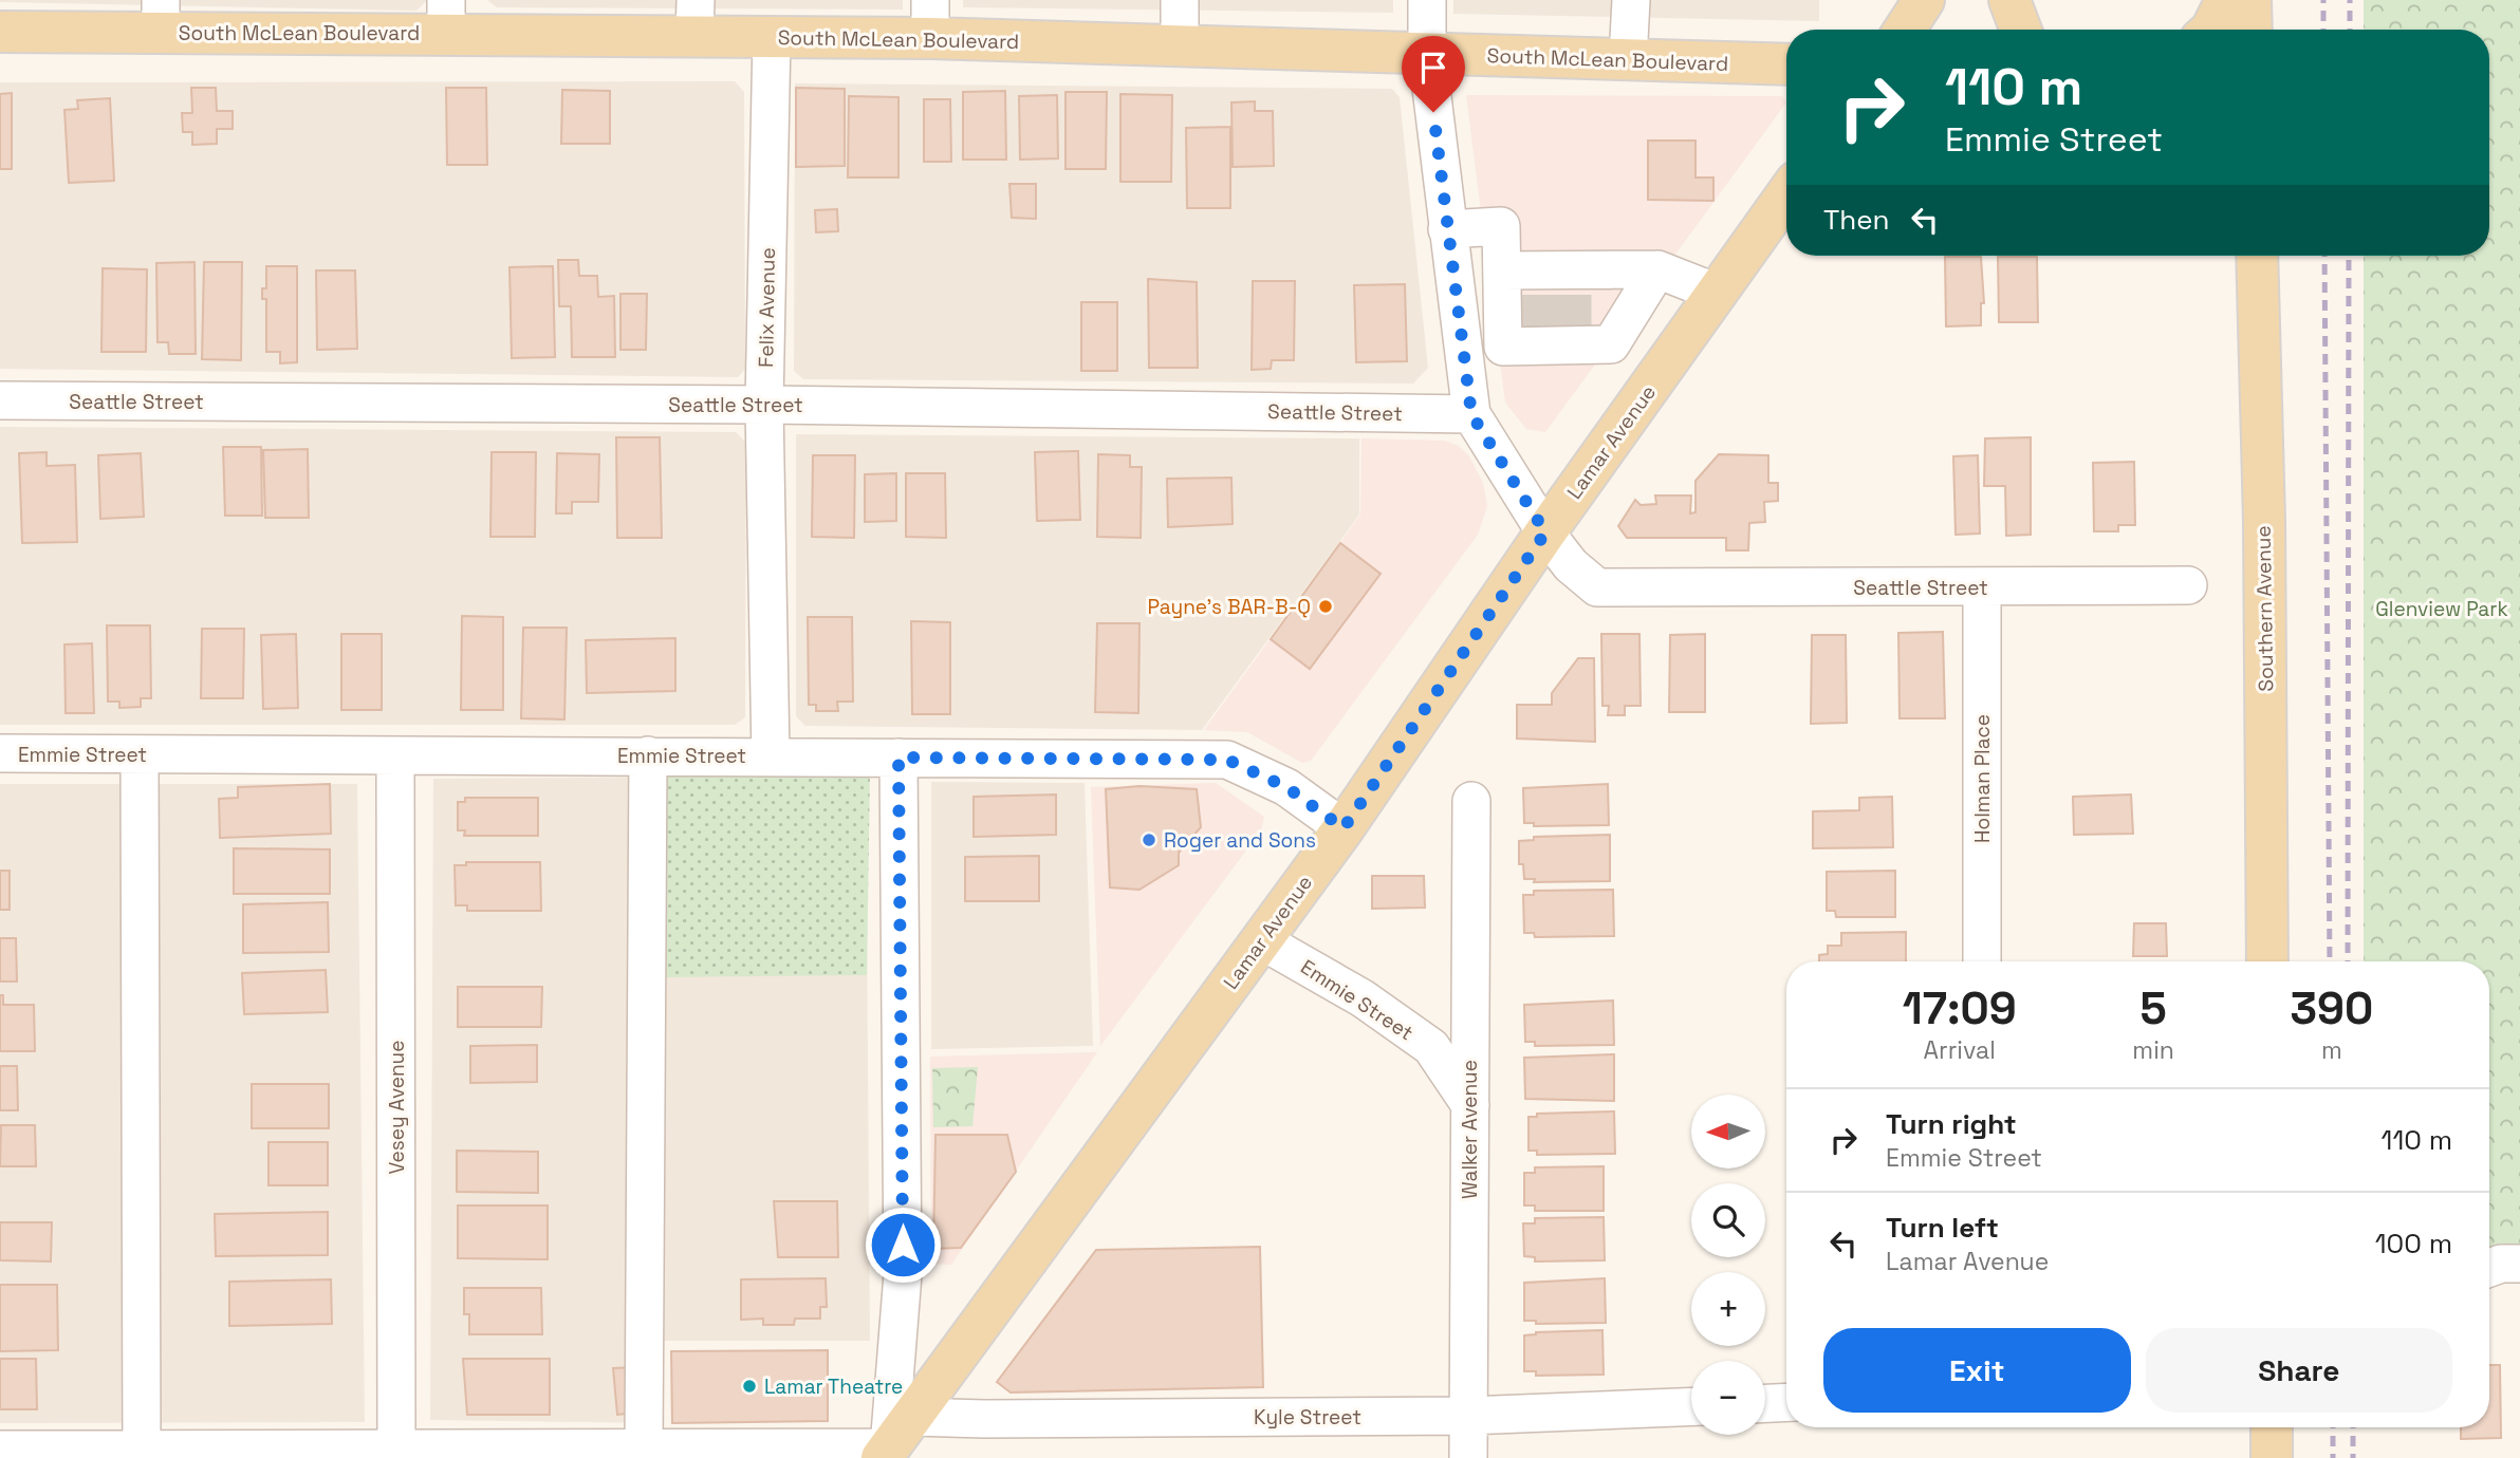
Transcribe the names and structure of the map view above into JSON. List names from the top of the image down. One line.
{"streets":{"main road":["South McLean Boulevard","Lamar Avenue","Southern Avenue"],"street":["Felix Avenue","Seattle Street","Emmie Street","Holman Place","Vesey Avenue","Walker Avenue","Kyle Street"]},"crossings":[["South McLean Boulevard","Felix Avenue"],["Felix Avenue","Seattle Street"],["Felix Avenue","Emmie Street"],["Seattle Street","Lamar Avenue"],["Seattle Street","Holman Place"],["Lamar Avenue","Emmie Street"],["Lamar Avenue","Kyle Street"],["Emmie Street","Vesey Avenue"],["Emmie Street","Walker Avenue"],["Vesey Avenue","Kyle Street"],["Walker Avenue","Kyle Street"]],"parks":["Glenview Park"],"places":["Payne's BAR-B-Q","Roger and Sons","Lamar Theatre"],"north":"left","page":{"turn":["110 m","Emmie Street"],"then":"Then","eta":["17:09","Arrival","5","min","390","m"],"list":[{"name":"Turn right","note":"Emmie Street","value":"110 m"},{"name":"Turn left","note":"Lamar Avenue","value":"100 m"}],"map_buttons":["+","−"],"buttons":["Exit","Share"]}}
